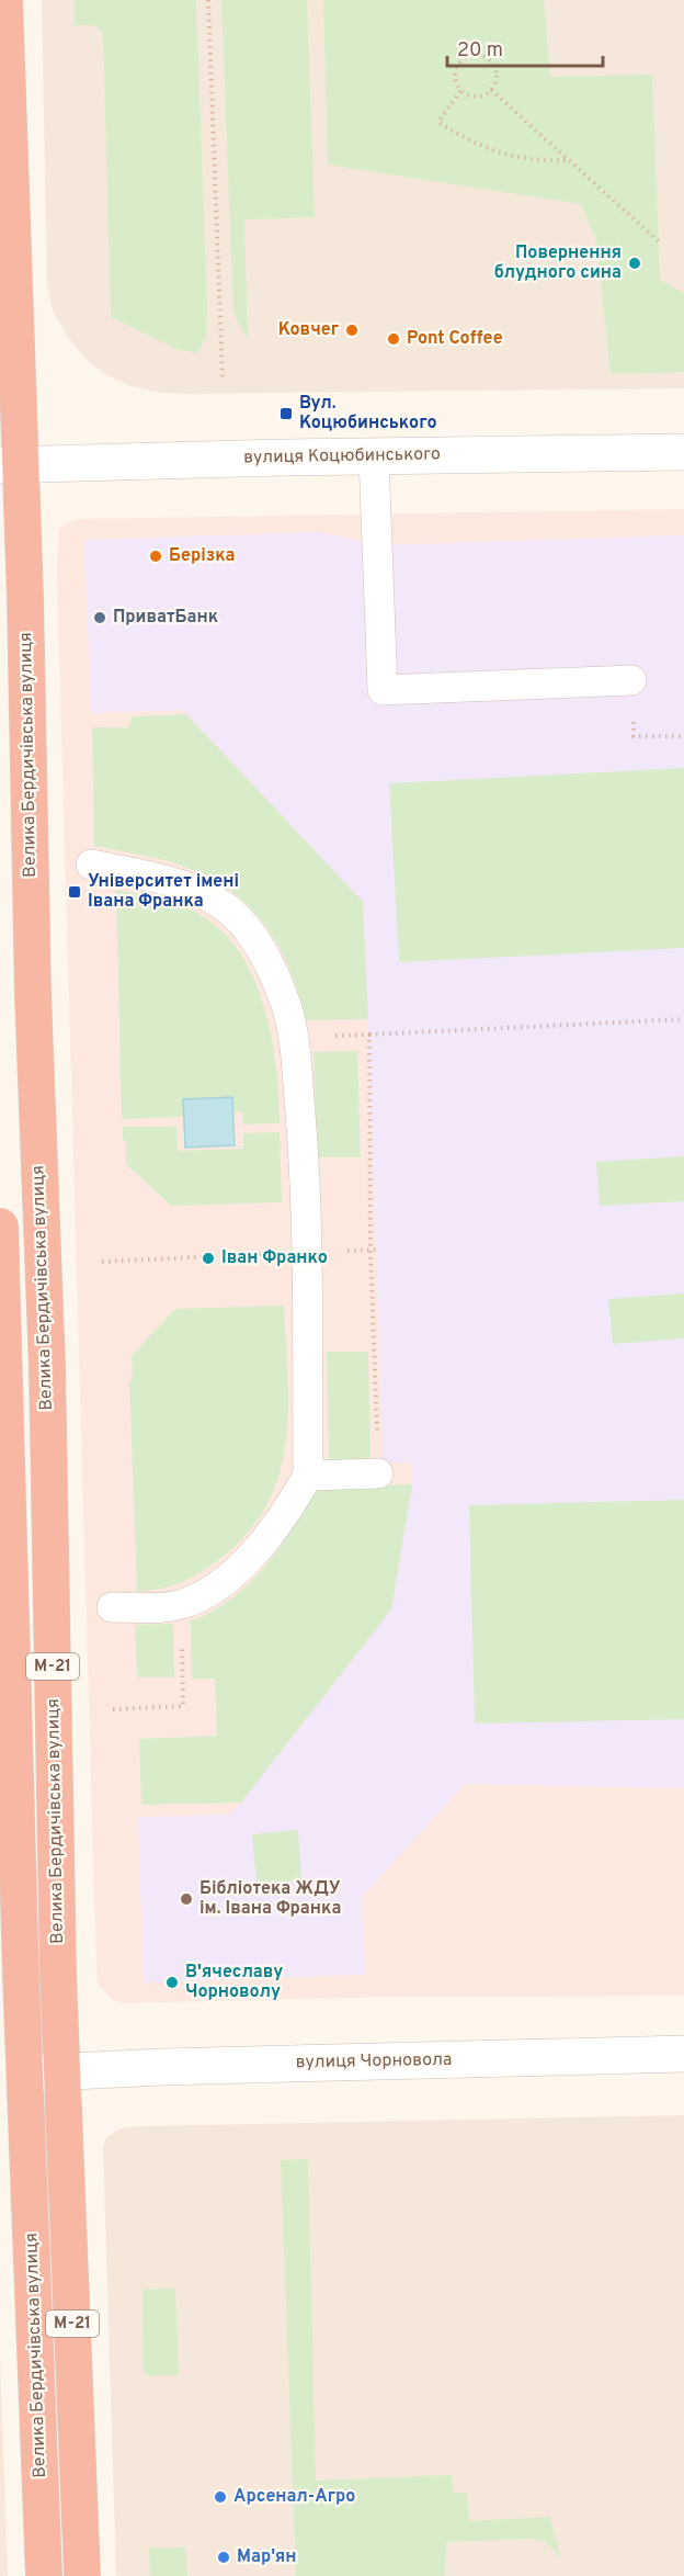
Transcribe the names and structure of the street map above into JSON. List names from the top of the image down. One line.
{"streets":{"highway":["Велика Бердичівська вулиця","М-21"],"street":["вулиця Коцюбинського","вулиця Чорновола"]},"crossings":[["вулиця Коцюбинського","Велика Бердичівська вулиця"],["Велика Бердичівська вулиця","вулиця Чорновола"]],"places":{"other":["Повернення блудного сина","Ковчег","Pont Coffee","Берізка","ПриватБанк","Іван Франко","Бібліотека ЖДУ ім. Івана Франка","В'ячеславу Чорноволу","Арсенал-Агро","Мар'ян"],"transit":["Вул. Коцюбинського","Університет імені Івана Франка"]},"scale_bar":"20 m"}
